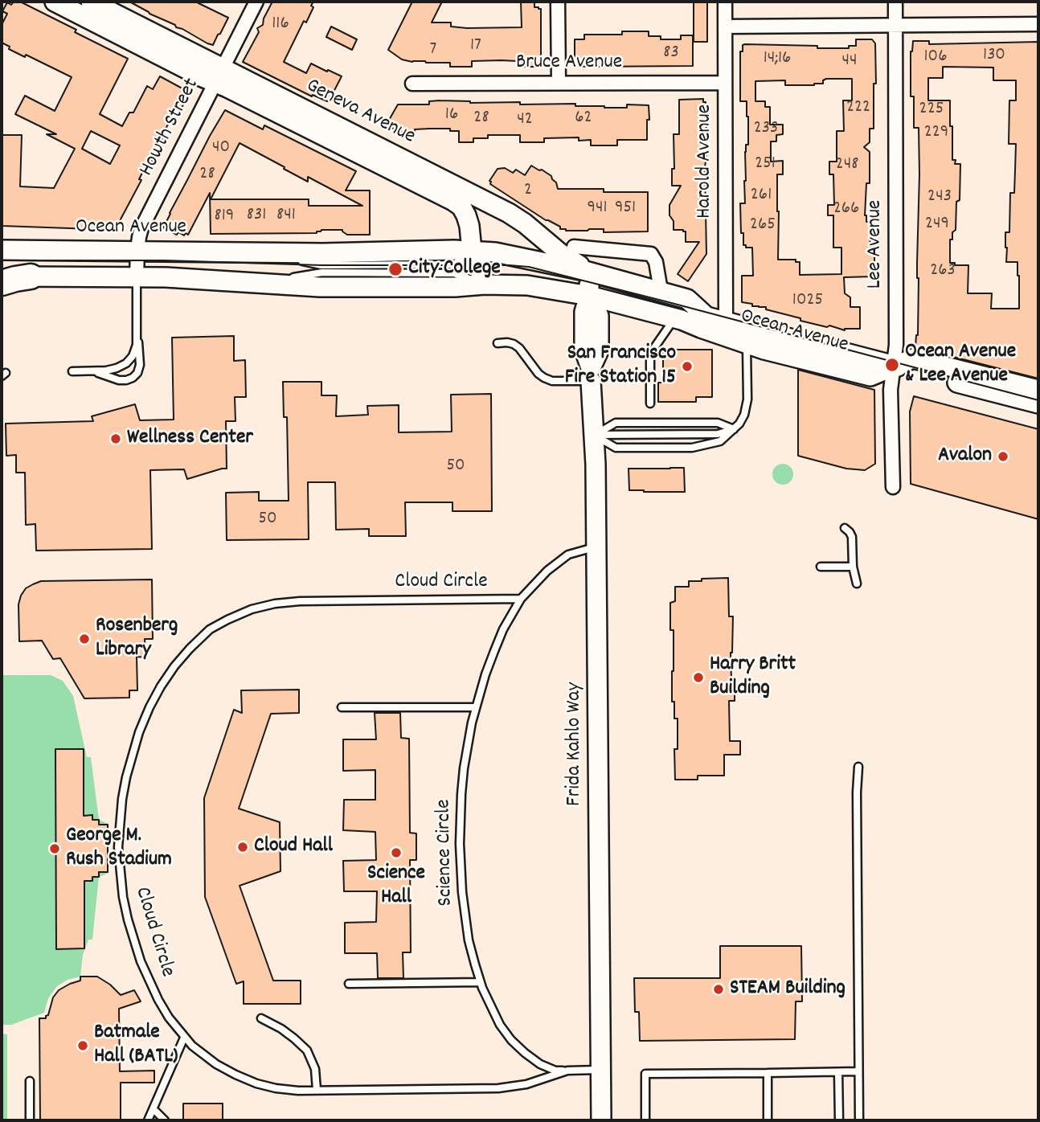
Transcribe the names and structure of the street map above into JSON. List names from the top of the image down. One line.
{"streets":{"main road":["Geneva Avenue","Ocean Avenue","Frida Kahlo Way"],"street":["Bruce Avenue","Howth Street","Harold Avenue","Lee Avenue"],"lane":["Cloud Circle","Science Circle"]},"crossings":[["Bruce Avenue","Harold Avenue"],["Geneva Avenue","Howth Street"],["Geneva Avenue","Ocean Avenue"],["Geneva Avenue","Frida Kahlo Way"],["Howth Street","Ocean Avenue"],["Harold Avenue","Ocean Avenue"],["Ocean Avenue","Lee Avenue"],["Ocean Avenue","Frida Kahlo Way"],["Cloud Circle","Frida Kahlo Way"],["Cloud Circle","Science Circle"]],"places":["City College","Ocean Avenue & Lee Avenue","San Francisco Fire Station 15","Wellness Center","Avalon","Rosenberg Library","Harry Britt Building","Cloud Hall","George M. Rush Stadium","Science Hall","STEAM Building","Batmale Hall (BATL)"],"house_numbers":["116","17","7","83","130","106","14;16","44","222","225","16","28","62","42","233","229","40","251","248","28","2","261","243","941","951","266","831","841","819","249","265","263","1025","50","50"]}
